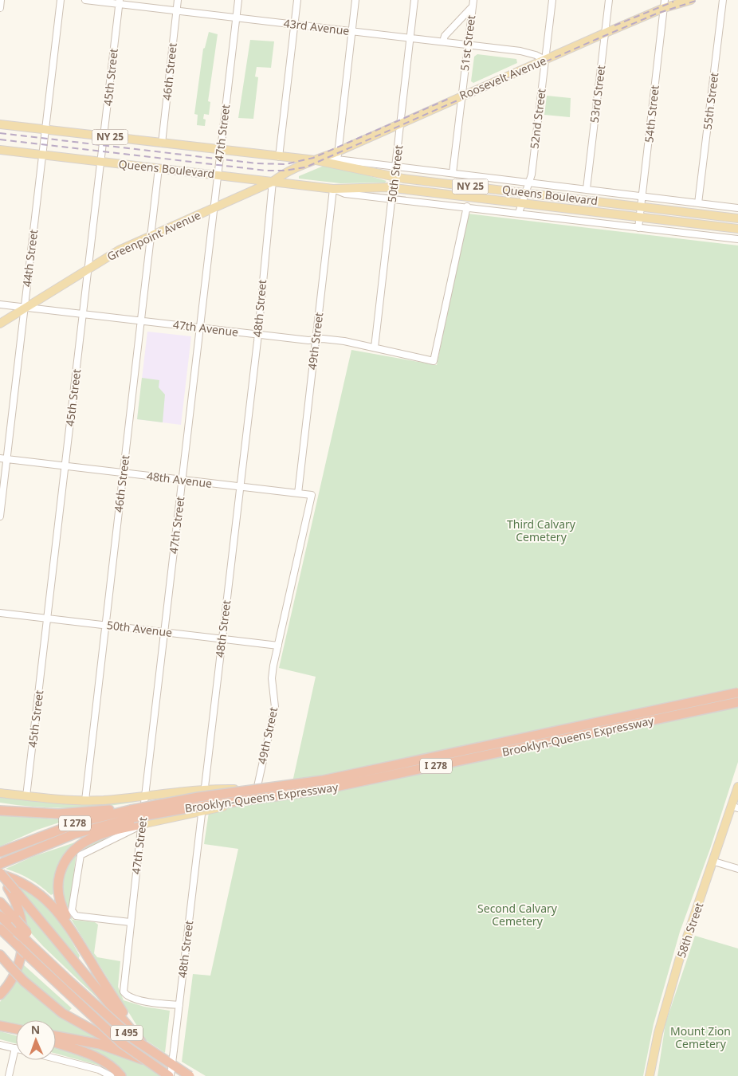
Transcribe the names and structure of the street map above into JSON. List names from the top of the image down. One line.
{"streets":{"highway":["Brooklyn-Queens Expressway","I 278","I 495"],"main road":["Roosevelt Avenue","NY 25","Queens Boulevard","Greenpoint Avenue","58th Street"],"street":["43rd Avenue","51st Street","46th Street","45th Street","53rd Street","55th Street","54th Street","52nd Street","47th Street","50th Street","44th Street","48th Street","47th Avenue","49th Street","48th Avenue","50th Avenue"]},"crossings":[["43rd Avenue","51st Street"],["43rd Avenue","46th Street"],["43rd Avenue","45th Street"],["43rd Avenue","Roosevelt Avenue"],["43rd Avenue","52nd Street"],["43rd Avenue","47th Street"],["43rd Avenue","50th Street"],["51st Street","Roosevelt Avenue"],["51st Street","Queens Boulevard"],["46th Street","Queens Boulevard"],["46th Street","Greenpoint Avenue"],["46th Street","47th Avenue"],["46th Street","48th Avenue"],["46th Street","50th Avenue"],["46th Street","Brooklyn-Queens Expressway"],["45th Street","Queens Boulevard"],["45th Street","Greenpoint Avenue"],["45th Street","47th Avenue"],["45th Street","48th Avenue"],["45th Street","50th Avenue"],["45th Street","Brooklyn-Queens Expressway"],["Roosevelt Avenue","53rd Street"],["Roosevelt Avenue","54th Street"],["Roosevelt Avenue","52nd Street"],["Roosevelt Avenue","Queens Boulevard"],["Roosevelt Avenue","50th Street"],["Roosevelt Avenue","Greenpoint Avenue"],["53rd Street","Queens Boulevard"],["55th Street","Queens Boulevard"],["54th Street","Queens Boulevard"],["52nd Street","Queens Boulevard"],["47th Street","Queens Boulevard"],["47th Street","Greenpoint Avenue"],["47th Street","48th Street"],["47th Street","47th Avenue"],["47th Street","48th Avenue"],["47th Street","50th Avenue"],["47th Street","Brooklyn-Queens Expressway"],["Queens Boulevard","50th Street"],["Queens Boulevard","Greenpoint Avenue"],["Queens Boulevard","44th Street"],["Queens Boulevard","48th Street"],["Queens Boulevard","47th Avenue"],["Queens Boulevard","49th Street"],["50th Street","47th Avenue"],["Greenpoint Avenue","44th Street"],["Greenpoint Avenue","48th Street"],["Greenpoint Avenue","47th Avenue"],["44th Street","47th Avenue"],["44th Street","48th Avenue"],["48th Street","47th Avenue"],["48th Street","48th Avenue"],["48th Street","50th Avenue"],["48th Street","Brooklyn-Queens Expressway"],["48th Street","I 495"],["47th Avenue","49th Street"],["49th Street","48th Avenue"],["49th Street","50th Avenue"],["49th Street","Brooklyn-Queens Expressway"]],"parks":["Third Calvary Cemetery","Second Calvary Cemetery","Mount Zion Cemetery"],"north":"top"}
